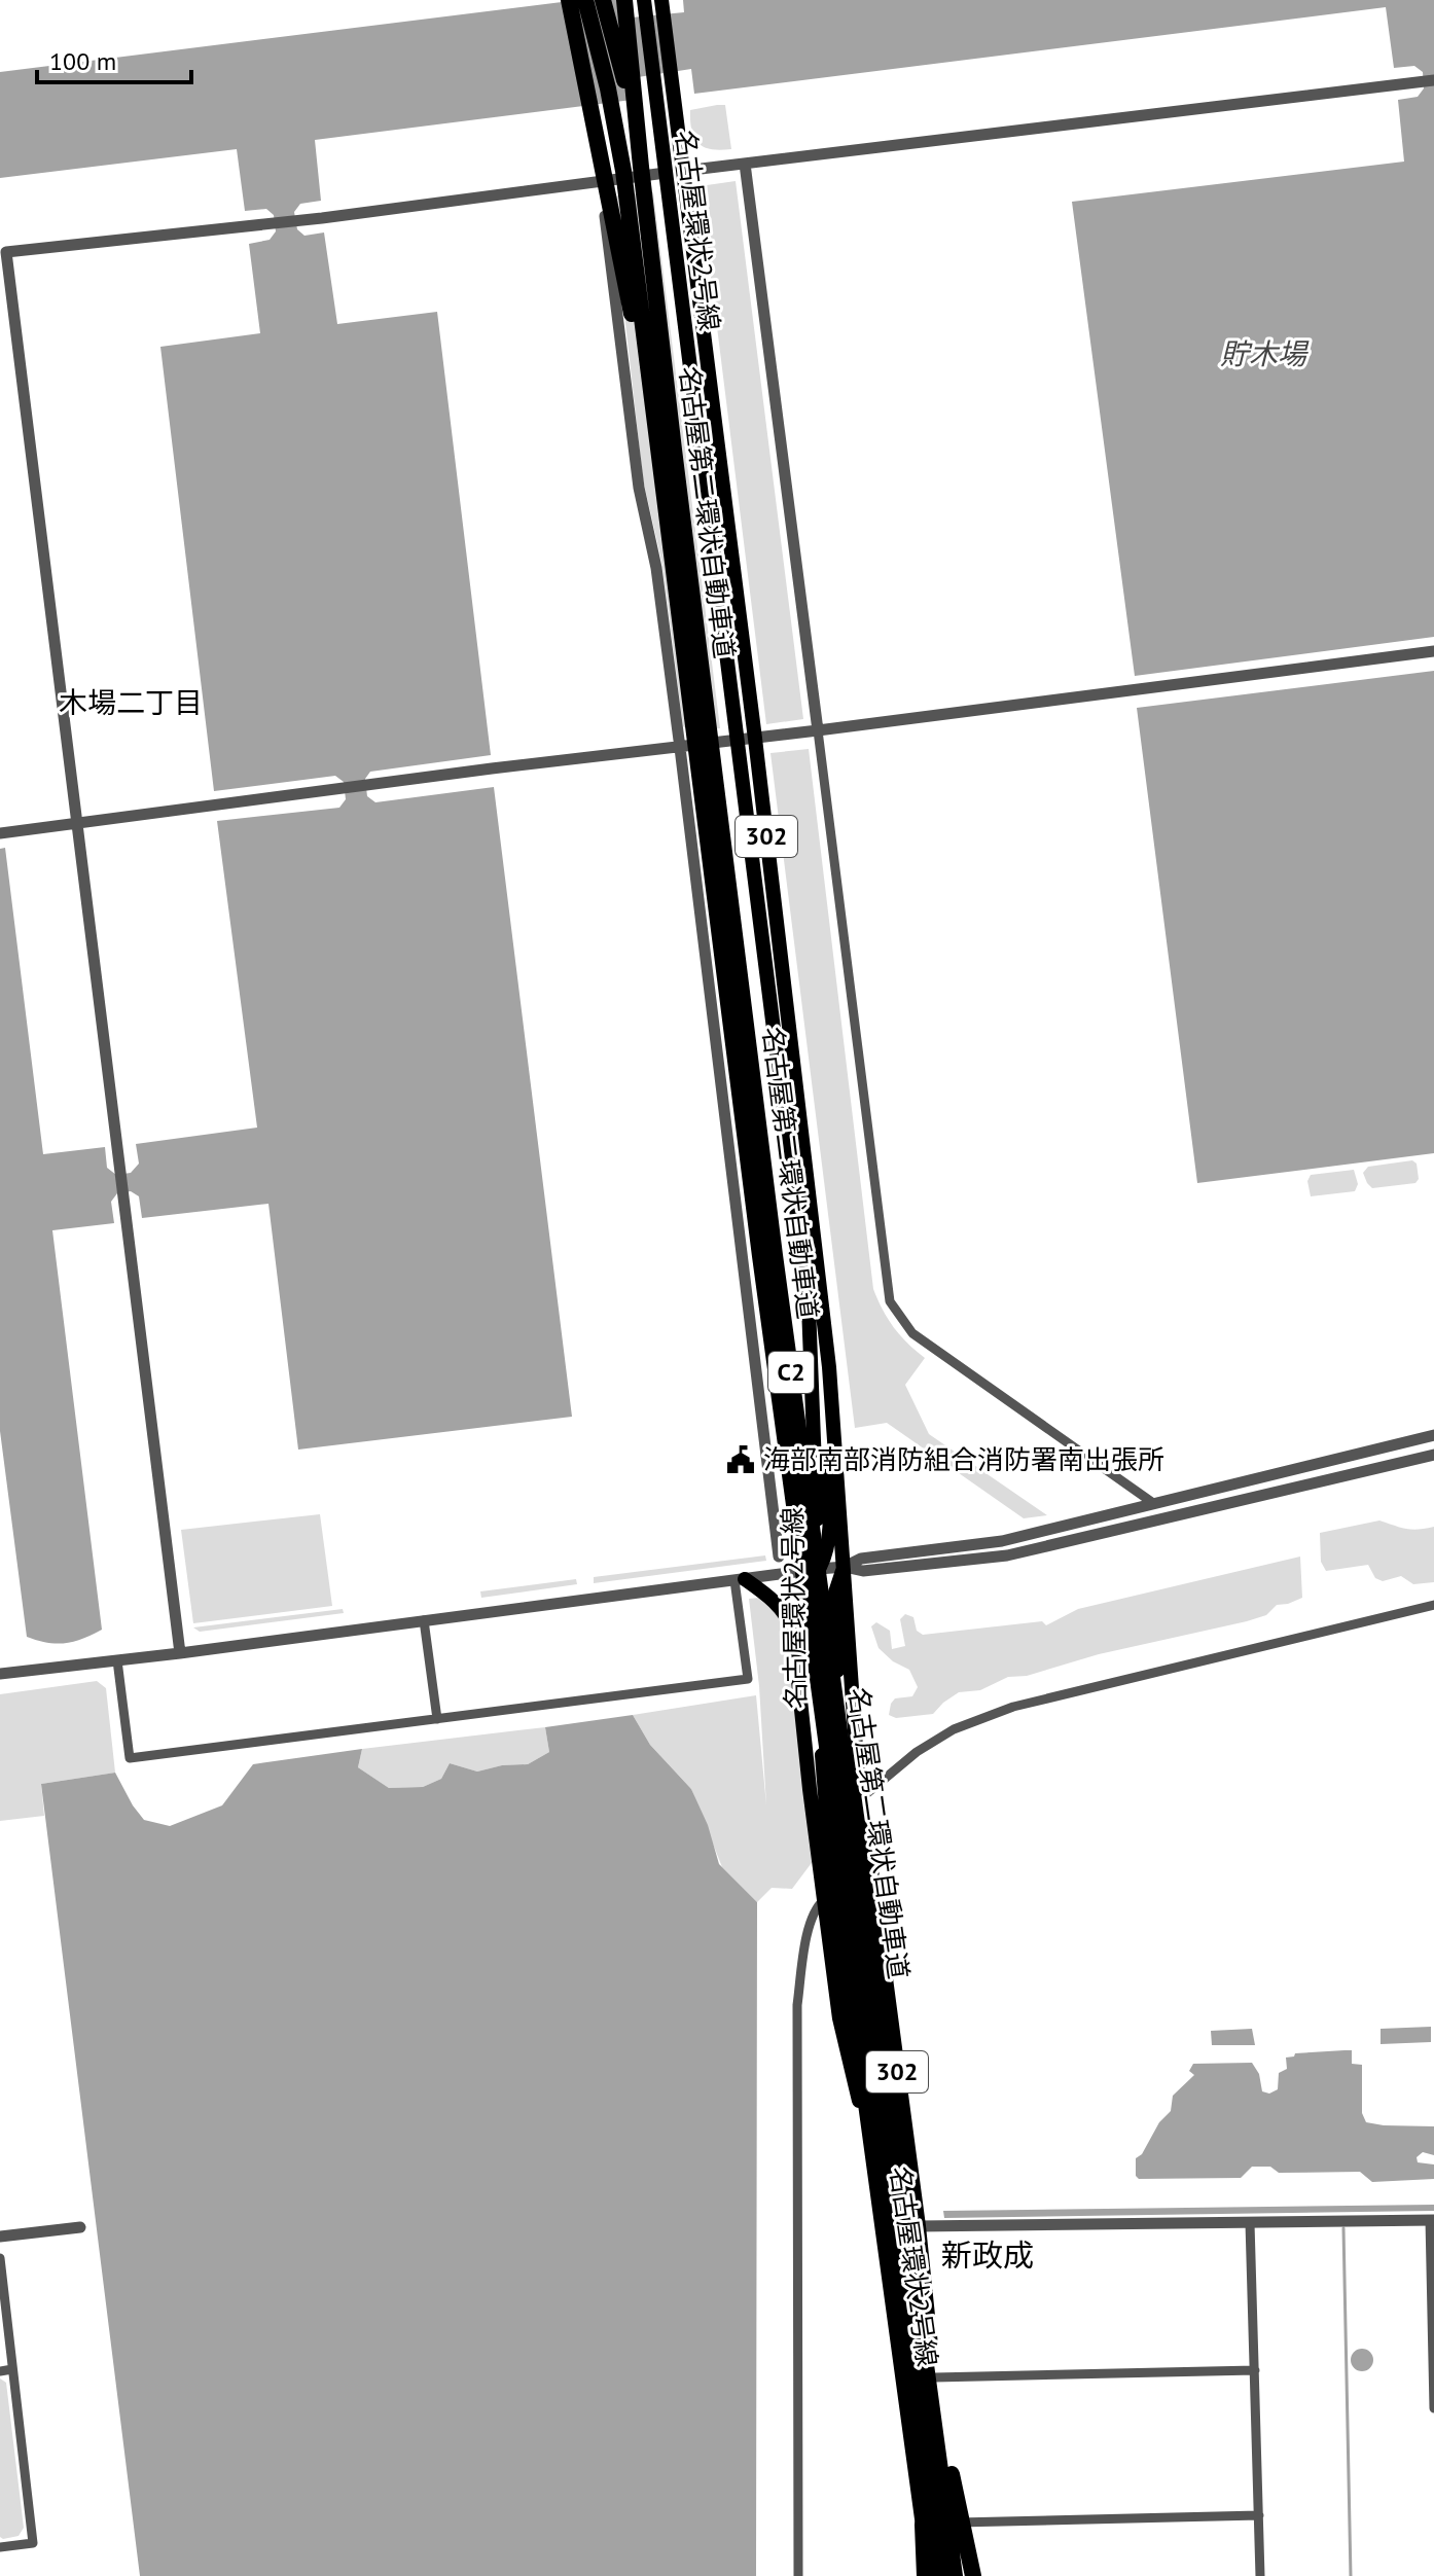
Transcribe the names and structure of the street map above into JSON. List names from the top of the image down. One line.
{"streets":{"highway":["名古屋環状2号線","名古屋第二環状自動車道","302","C2"]},"crossings":[["名古屋環状2号線","名古屋第二環状自動車道"]],"districts":["木場二丁目","新政成"],"water":["貯木場"],"places":{"public building":["海部南部消防組合消防署南出張所"]},"scale_bar":"100 m"}
